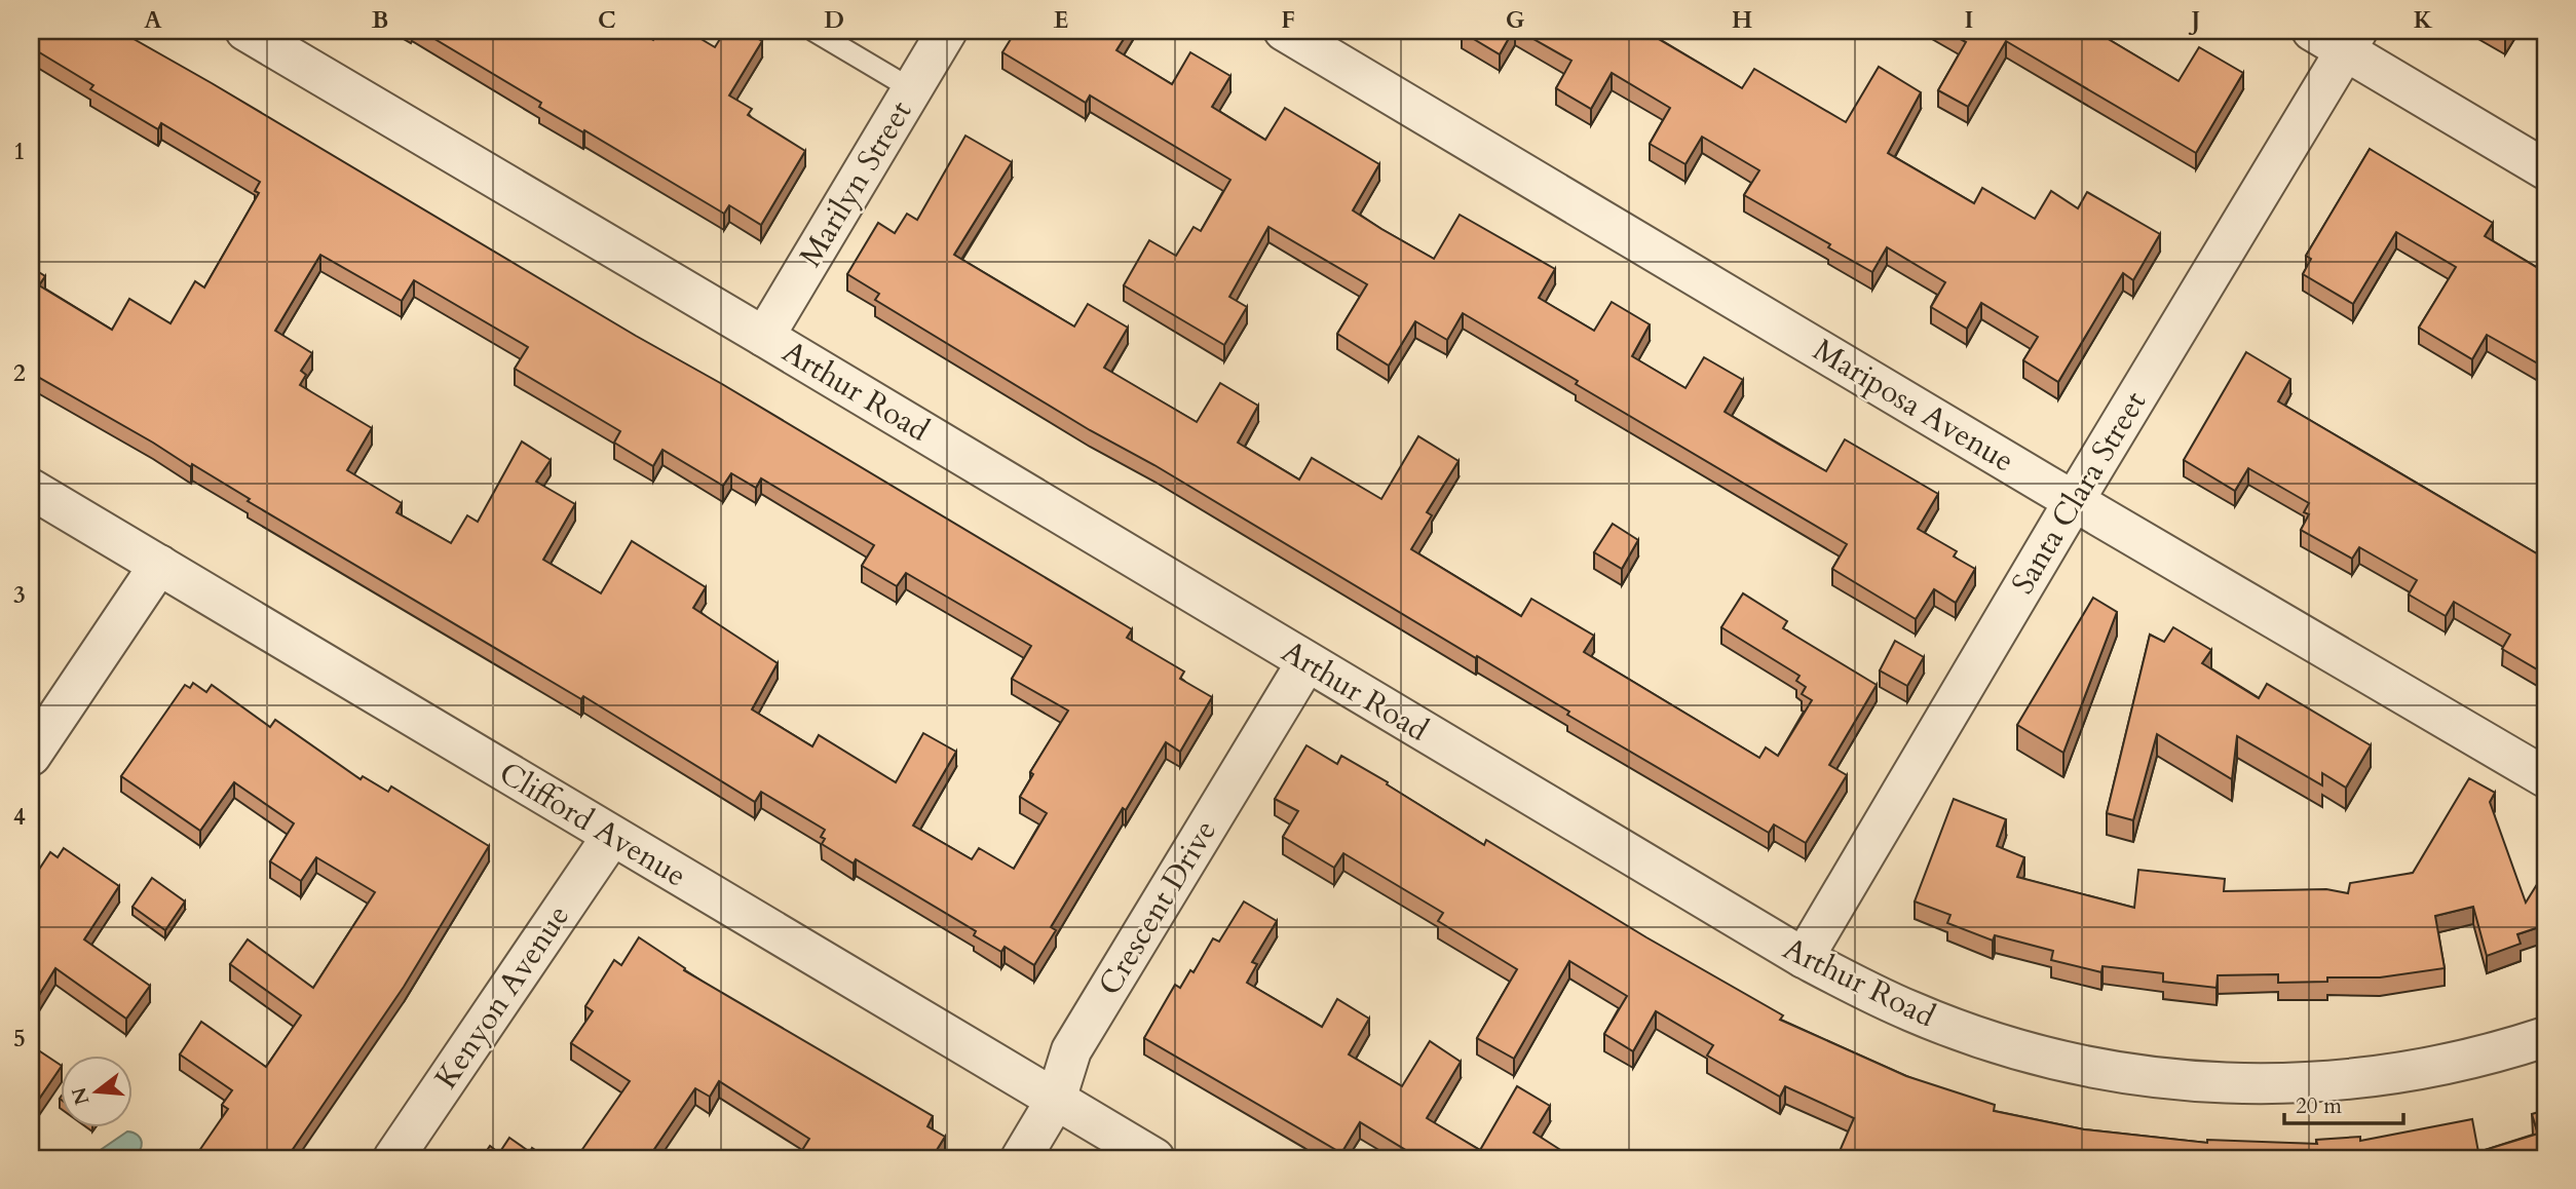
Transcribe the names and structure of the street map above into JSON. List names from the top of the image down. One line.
{"streets":{"street":["Marilyn Street","Arthur Road","Mariposa Avenue","Santa Clara Street","Clifford Avenue","Crescent Drive","Kenyon Avenue"]},"crossings":[["Marilyn Street","Arthur Road"],["Arthur Road","Santa Clara Street"],["Arthur Road","Crescent Drive"],["Mariposa Avenue","Santa Clara Street"],["Clifford Avenue","Crescent Drive"],["Clifford Avenue","Kenyon Avenue"]],"scale_bar":"20 m","north":"left","grid":{"columns":["A","B","C","D","E","F","G","H","I","J","K"],"rows":["1","2","3","4","5"]}}
